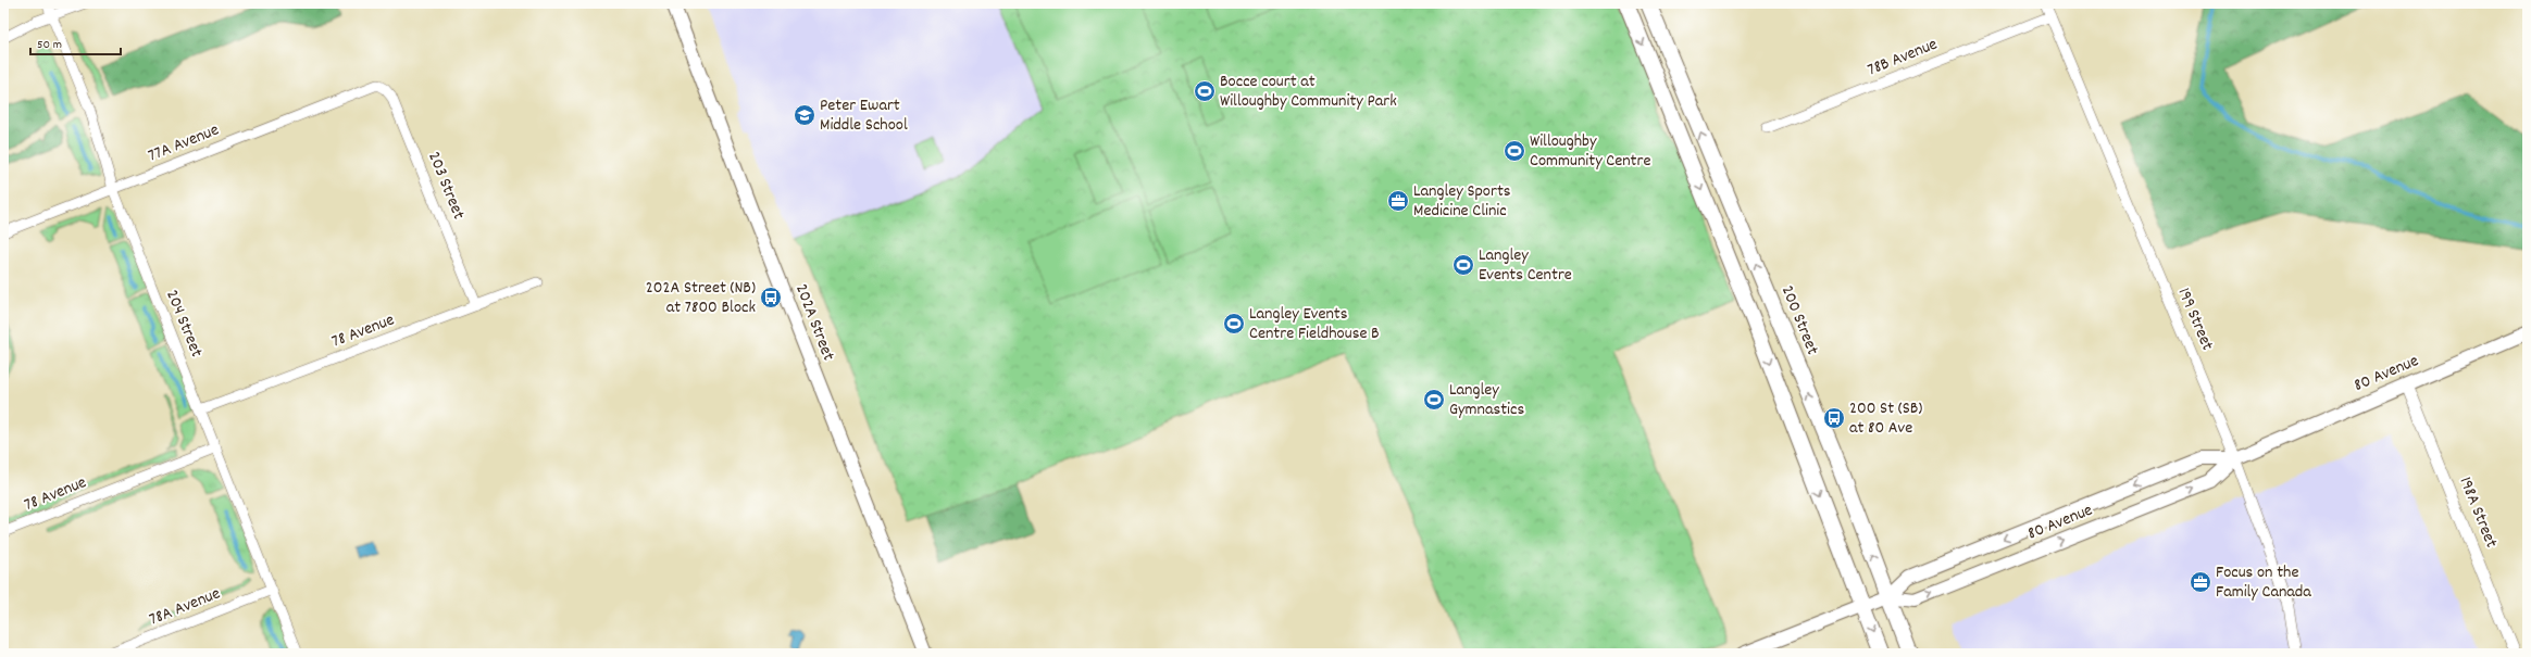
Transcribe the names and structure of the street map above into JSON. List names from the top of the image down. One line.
{"streets":{"main road":["200 Street","202A Street","80 Avenue"],"street":["78B Avenue","77A Avenue","203 Street","199 Street","204 Street","78 Avenue","198A Street","78A Avenue"]},"crossings":[["78B Avenue","199 Street"],["77A Avenue","203 Street"],["77A Avenue","204 Street"],["203 Street","78 Avenue"],["199 Street","80 Avenue"],["200 Street","80 Avenue"],["204 Street","78 Avenue"],["204 Street","78A Avenue"],["80 Avenue","198A Street"]],"places":{"sports":["Bocce court at Willoughby Community Park","Willoughby Community Centre","Langley Events Centre","Langley Events Centre Fieldhouse B","Langley Gymnastics"],"school or university":["Peter Ewart Middle School"],"office":["Langley Sports Medicine Clinic","Focus on the Family Canada"],"bus stop":["202A Street (NB) at 7800 Block","200 St (SB) at 80 Ave"]},"scale_bar":"50 m"}
